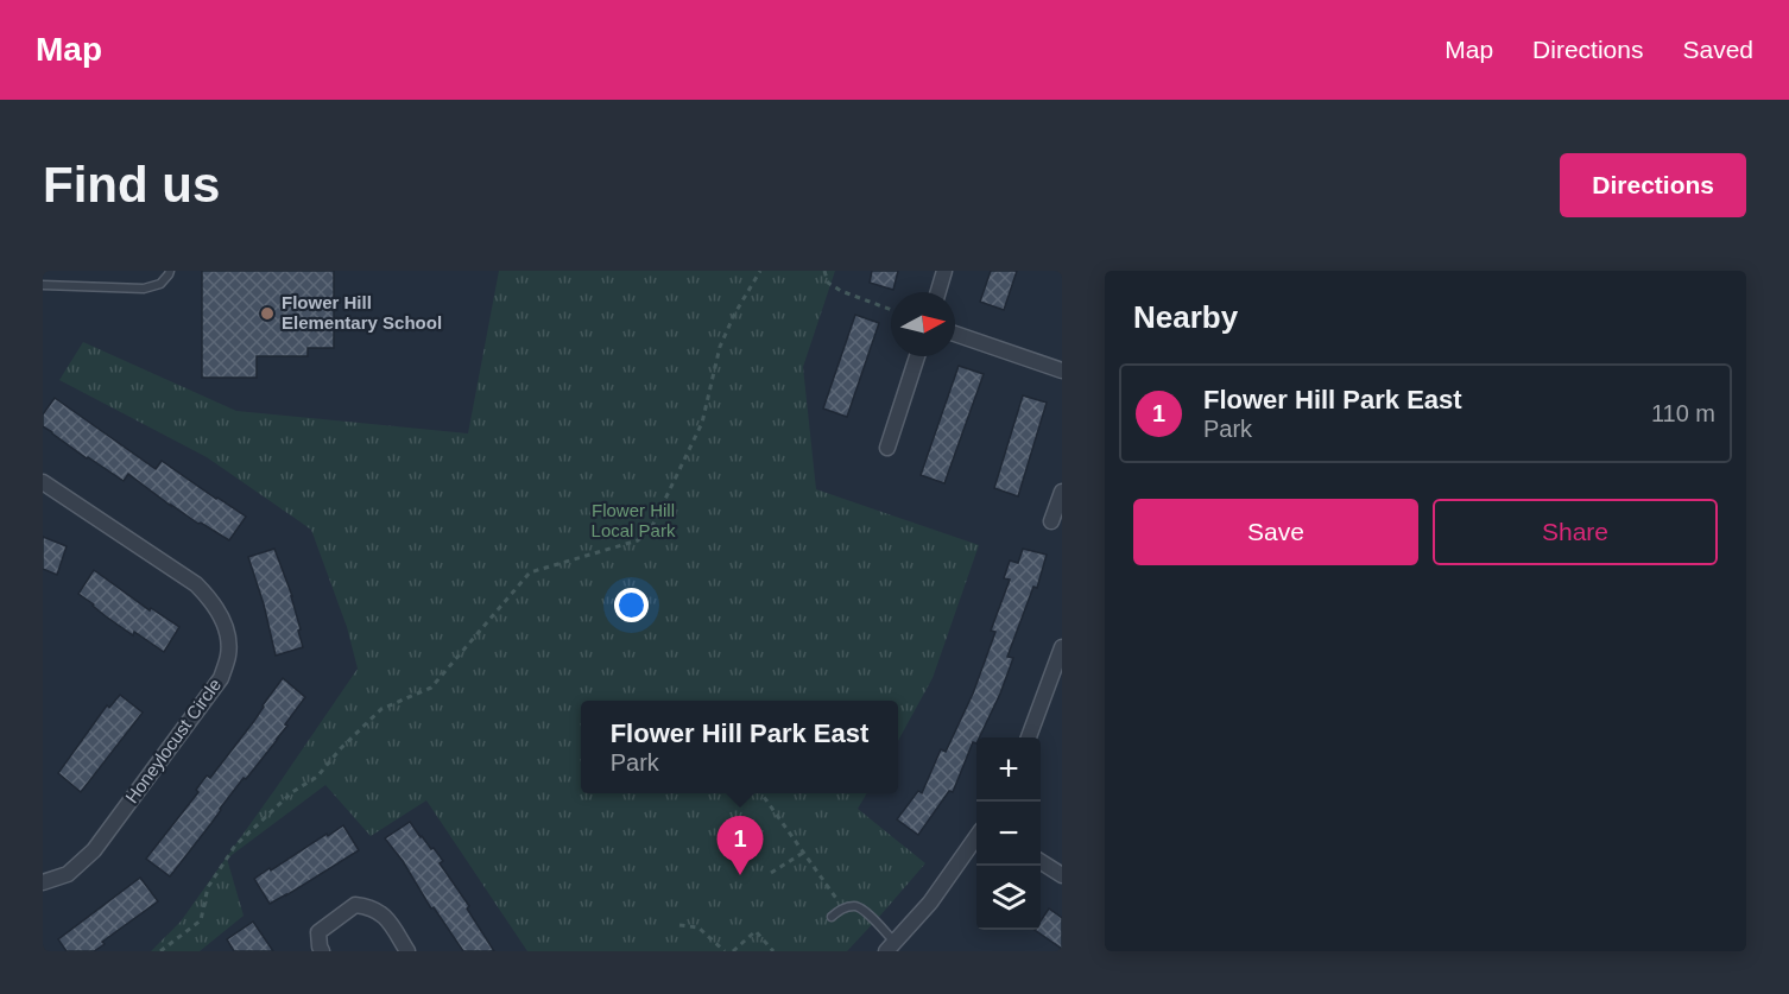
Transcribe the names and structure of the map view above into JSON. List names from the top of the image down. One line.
{"streets":{"street":["Honeylocust Circle"]},"parks":["Flower Hill Local Park"],"places":["Flower Hill Elementary School"],"north":"right","page":{"header":"Map","nav":["Map","Directions","Saved"],"buttons":["Directions",["Save","Share"]],"title":"Find us","heading":"Nearby","list":[{"mark":"1","name":"Flower Hill Park East","note":"Park","value":"110 m"}],"popup":["Flower Hill Park East","Park"],"map_buttons":["+","−"],"pins":"1"}}
